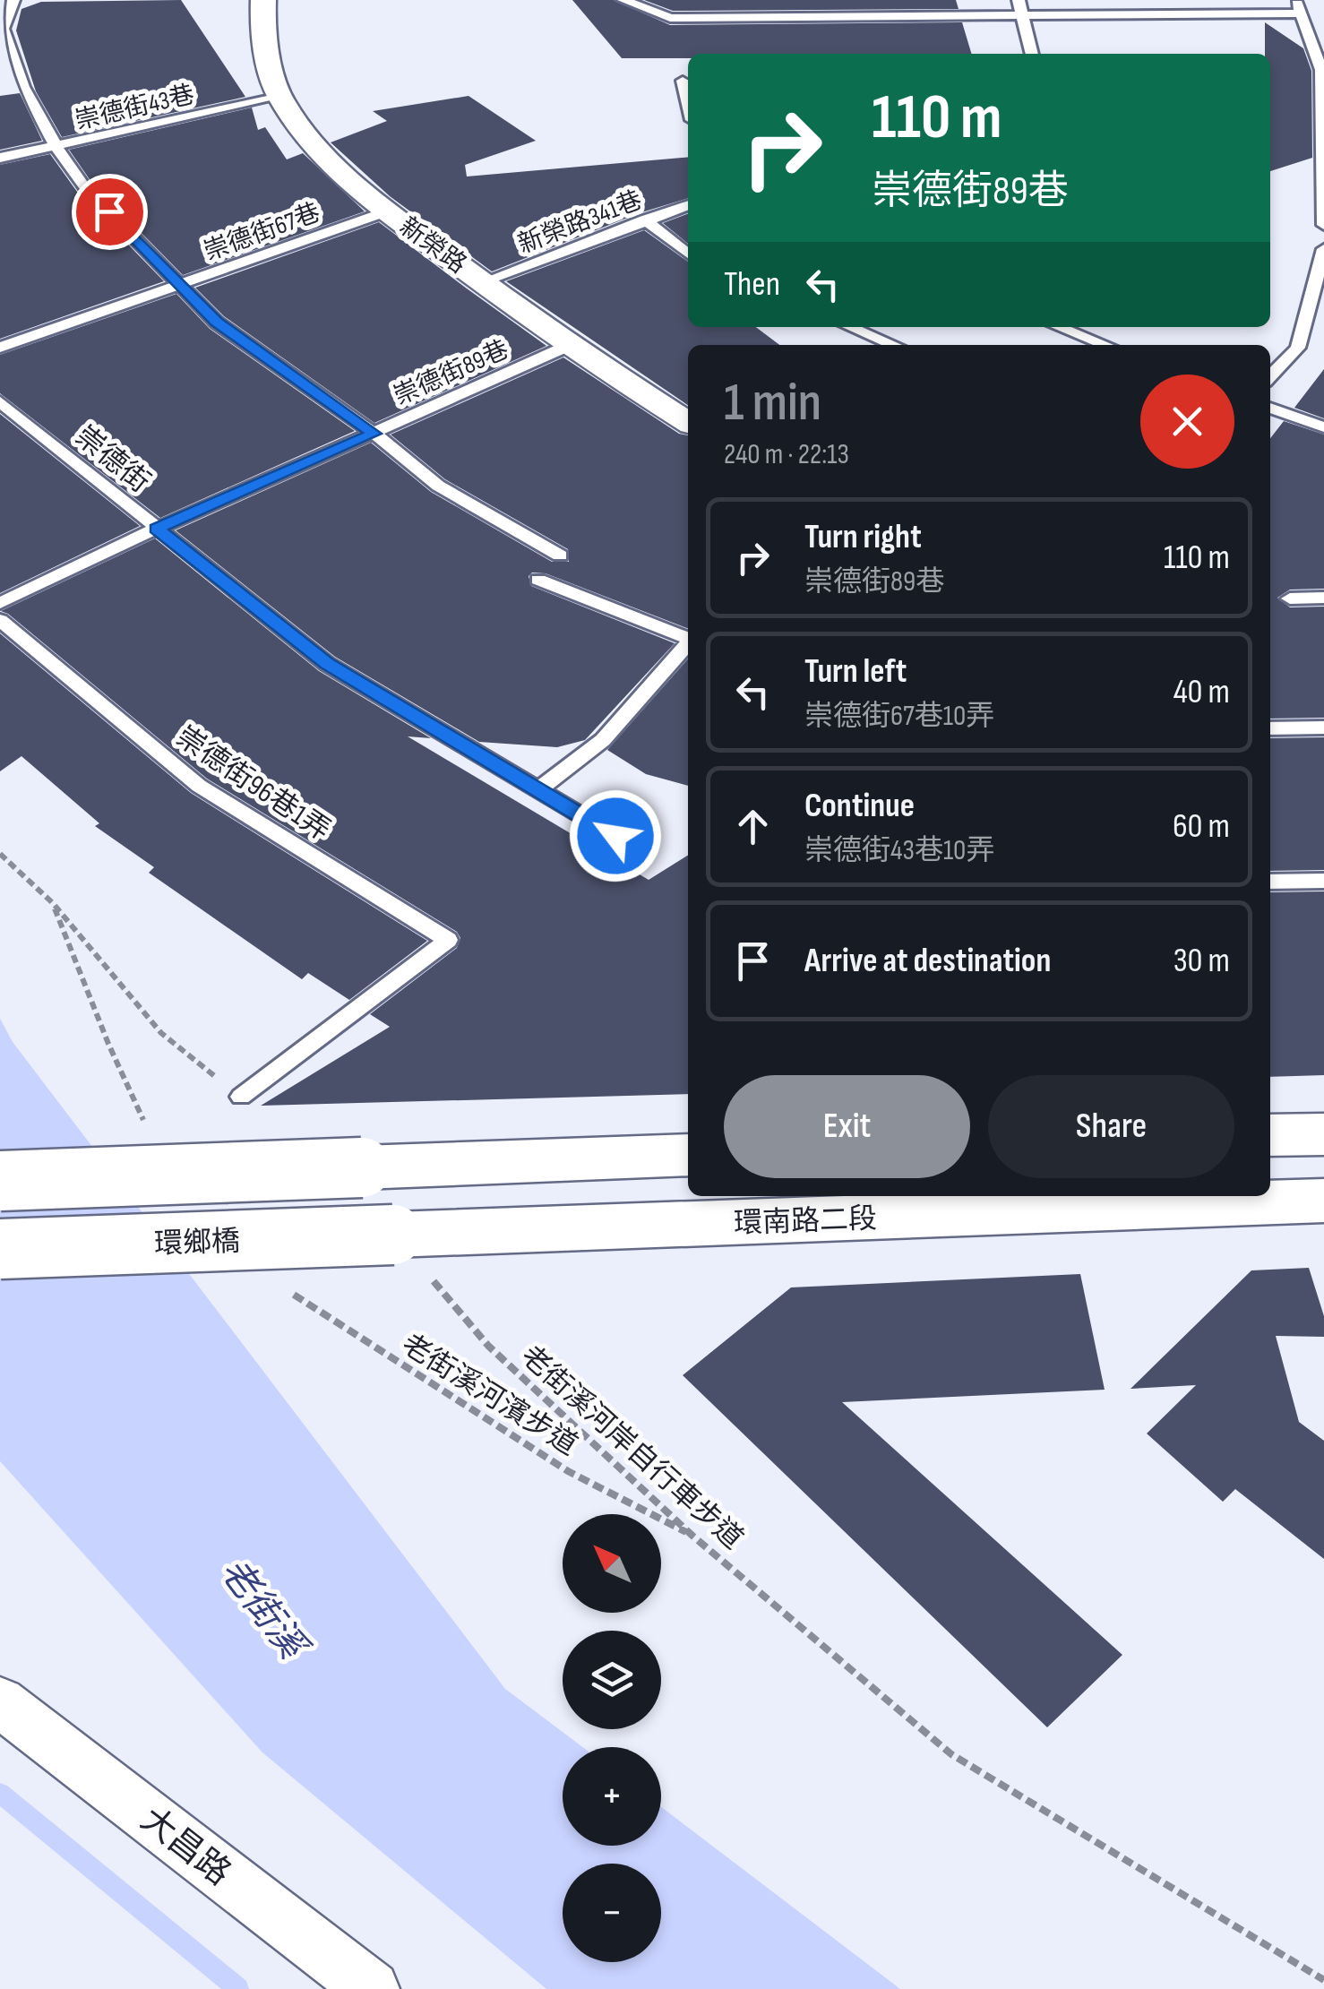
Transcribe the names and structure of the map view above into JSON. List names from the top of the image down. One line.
{"streets":{"main road":["環南路二段","環鄉橋"],"street":["新榮路","大昌路"],"lane":["崇德街43巷","新榮路341巷","崇德街67巷","崇德街89巷","崇德街","崇德街96巷1弄"],"path":["老街溪河濱步道","老街溪河岸自行車步道"]},"crossings":[["崇德街43巷","新榮路"],["新榮路341巷","新榮路"],["崇德街67巷","新榮路"],["新榮路","崇德街89巷"],["崇德街89巷","崇德街"],["環南路二段","環鄉橋"],["環南路二段","老街溪河岸自行車步道"],["環鄉橋","老街溪河岸自行車步道"],["老街溪河濱步道","老街溪河岸自行車步道"]],"water":["老街溪"],"north":"top left","page":{"turn":["110 m","崇德街89巷"],"then":"Then","heading":["1 min","240 m · 22:13"],"list":[{"name":"Turn right","note":"崇德街89巷","value":"110 m"},{"name":"Turn left","note":"崇德街67巷10弄","value":"40 m"},{"name":"Continue","note":"崇德街43巷10弄","value":"60 m"},{"name":"Arrive at destination","value":"30 m"}],"buttons":["Exit","Share"],"map_buttons":["+","−"]}}
